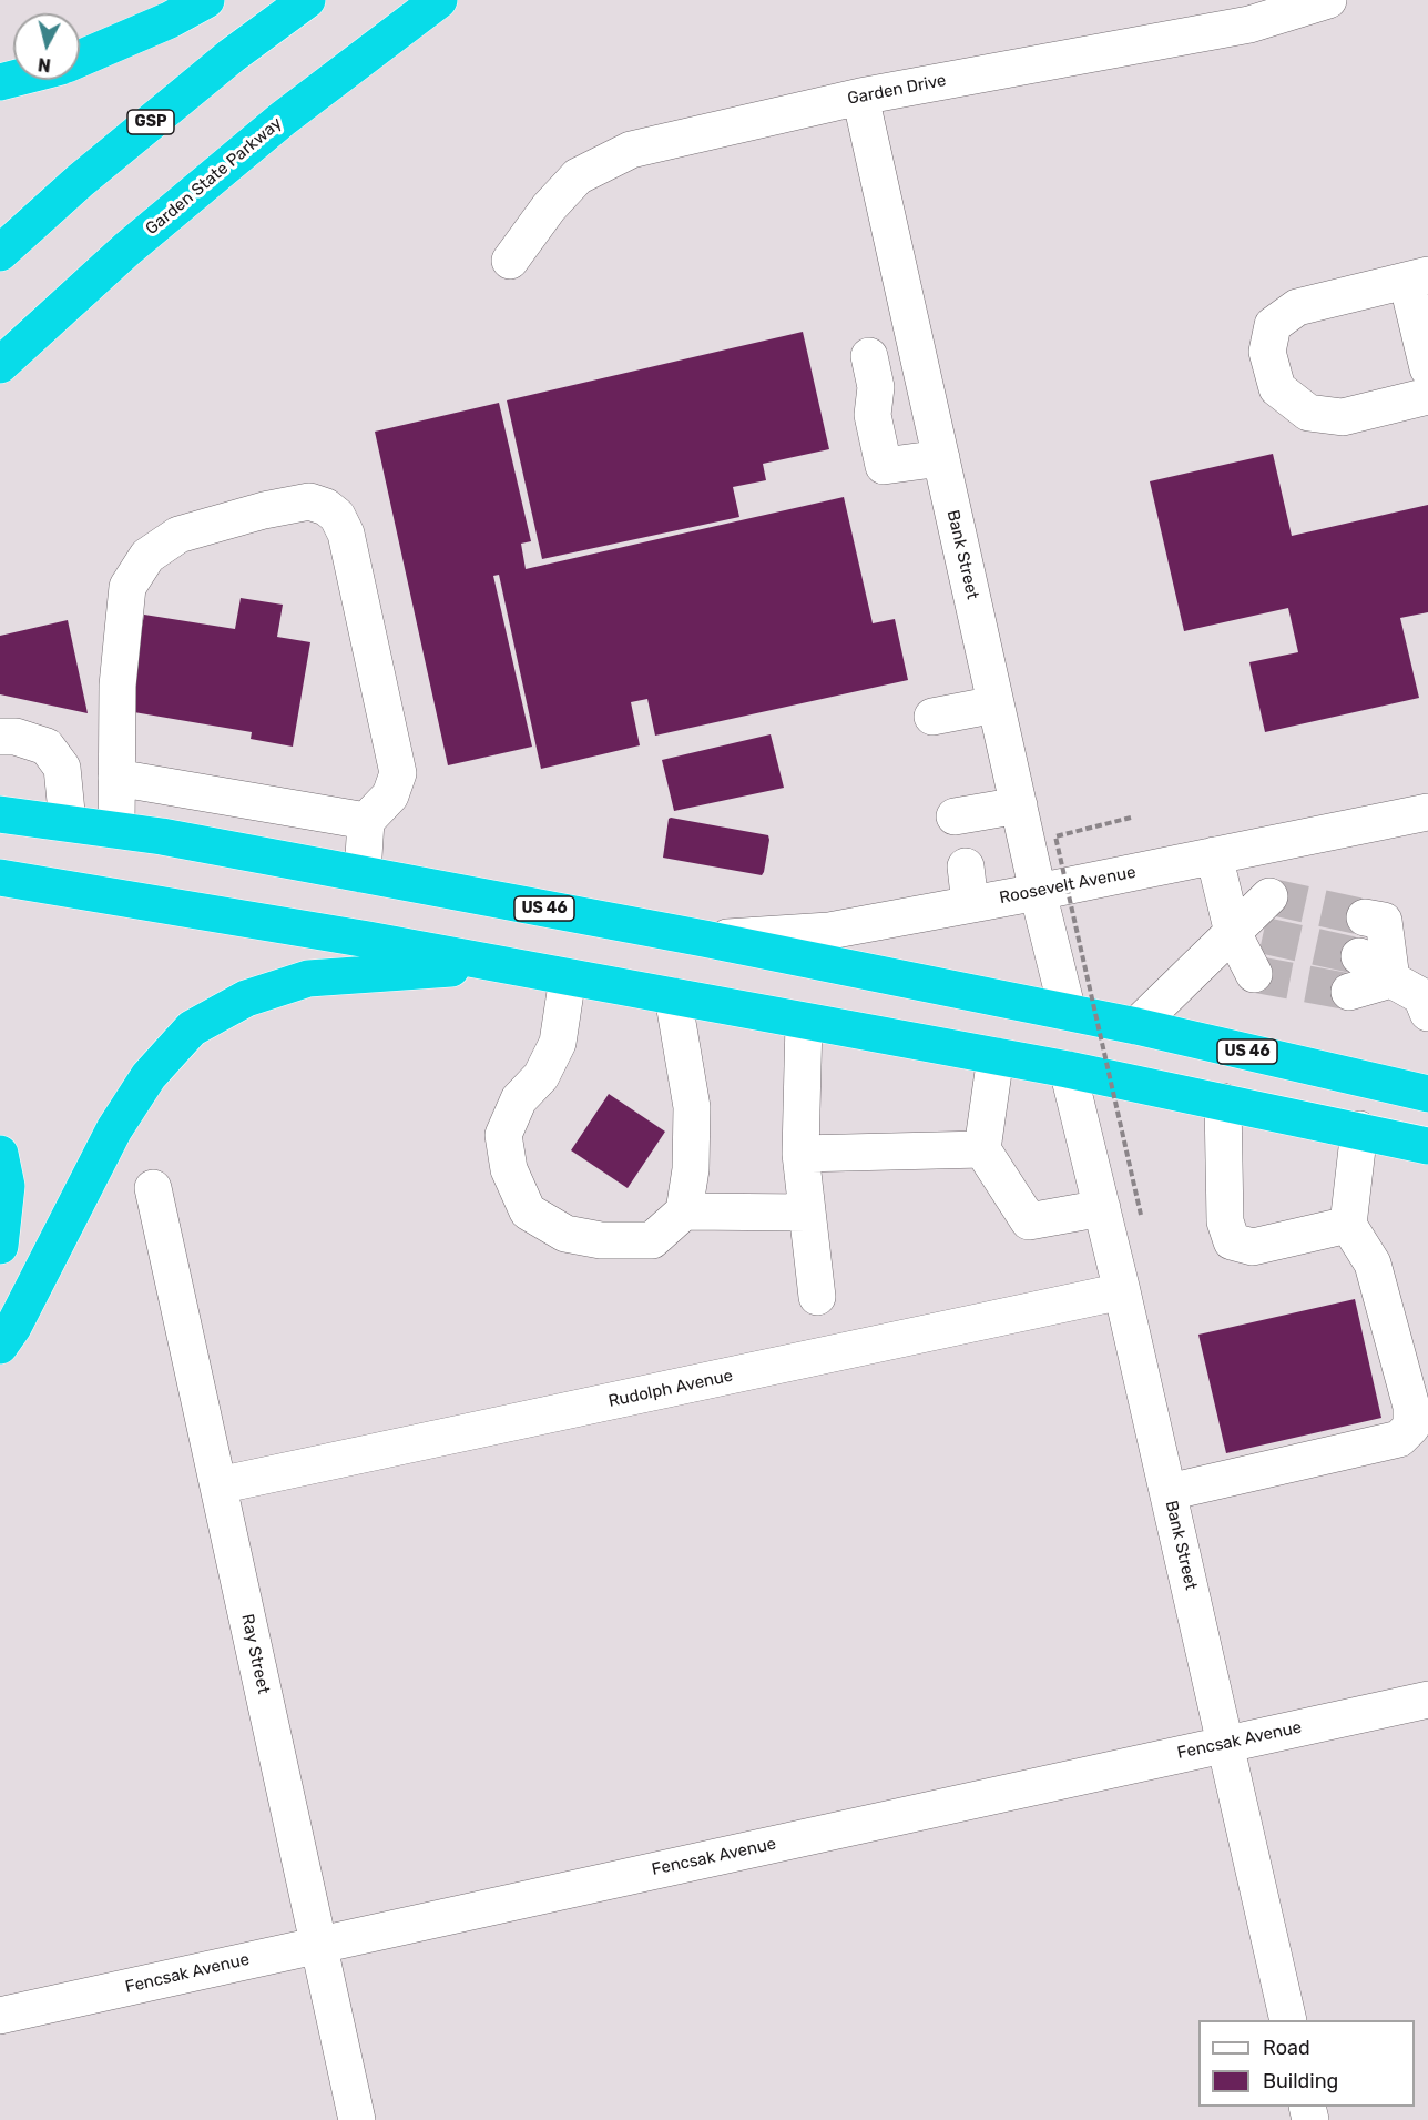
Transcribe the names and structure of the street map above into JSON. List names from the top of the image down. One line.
{"streets":{"highway":["GSP","Garden State Parkway","US 46"],"street":["Garden Drive","Bank Street","Roosevelt Avenue","Rudolph Avenue","Ray Street","Fencsak Avenue"]},"crossings":[["Garden Drive","Bank Street"],["Bank Street","Roosevelt Avenue"],["Bank Street","US 46"],["Bank Street","Rudolph Avenue"],["Bank Street","Fencsak Avenue"],["Roosevelt Avenue","US 46"],["Rudolph Avenue","Ray Street"],["Ray Street","Fencsak Avenue"]],"legend":["Road","Building"],"north":"bottom"}
